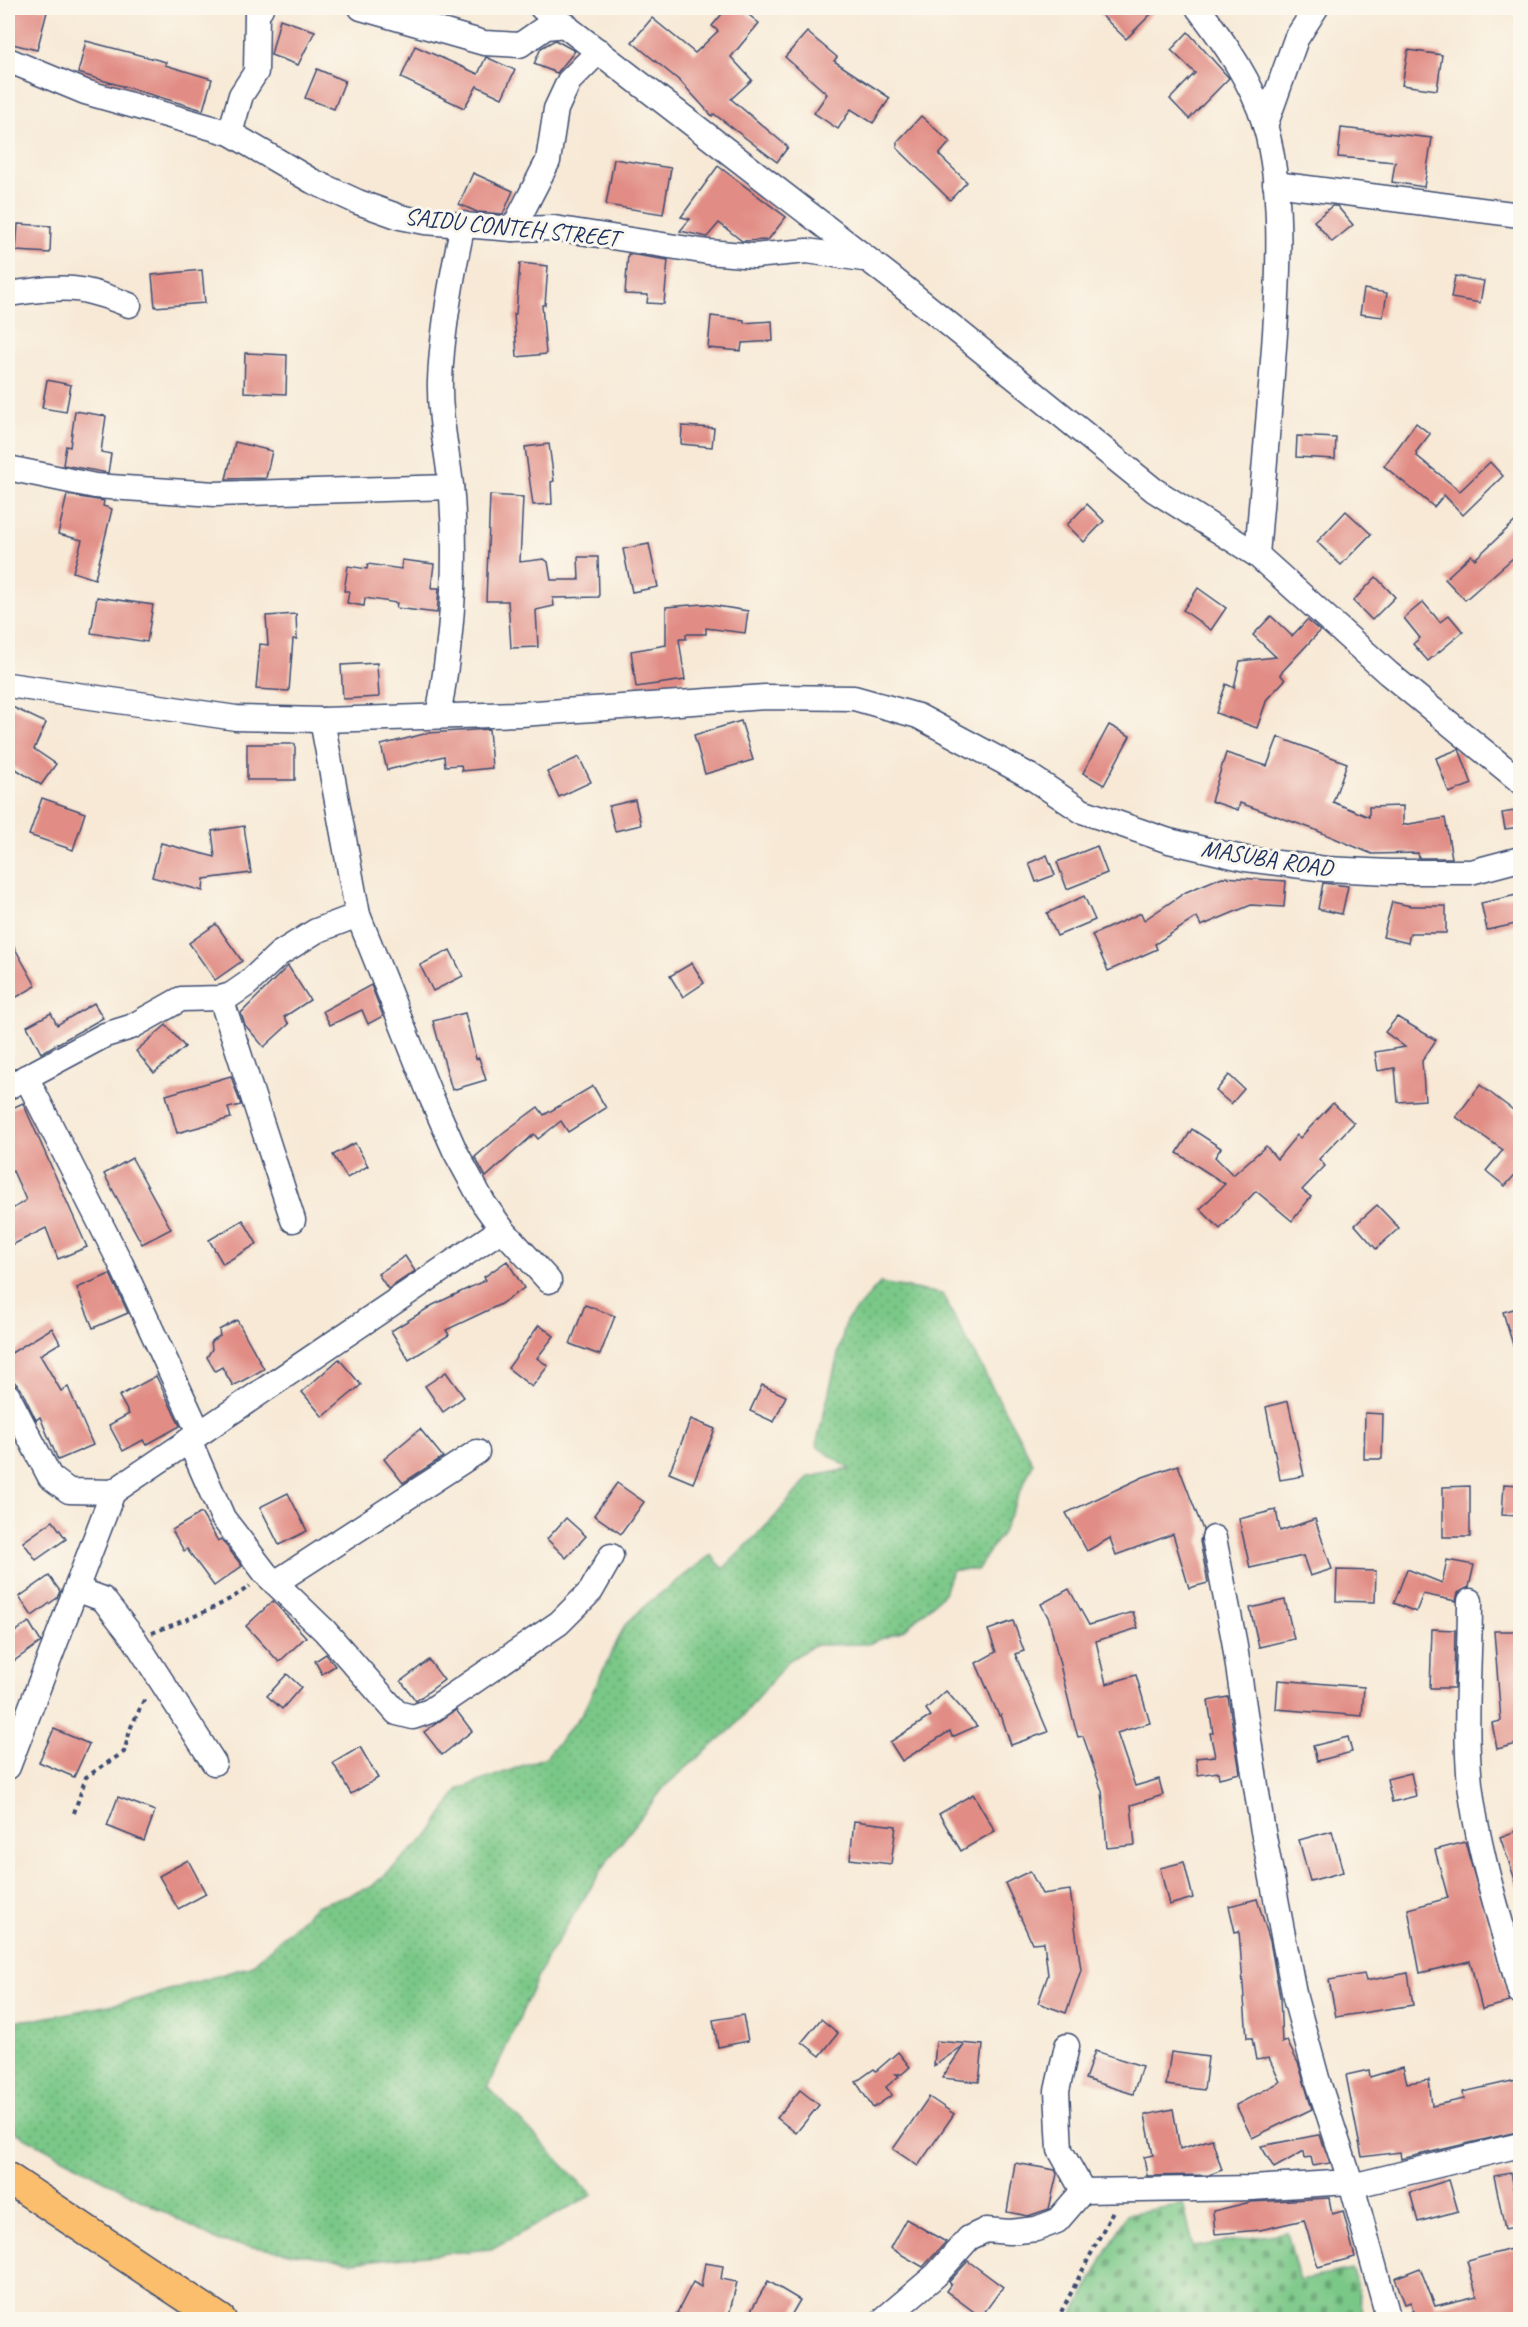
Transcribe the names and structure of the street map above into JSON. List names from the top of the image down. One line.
{"streets":{"street":["SAIDU CONTEH STREET","MASUBA ROAD"]}}
